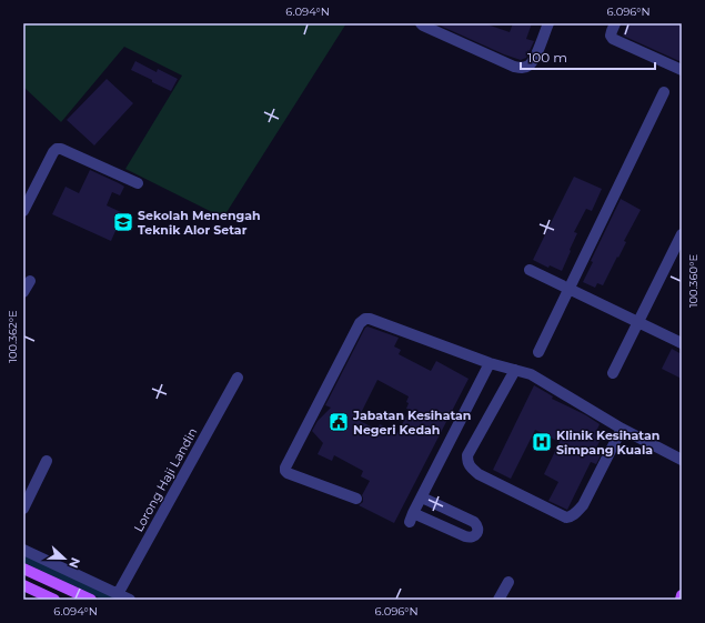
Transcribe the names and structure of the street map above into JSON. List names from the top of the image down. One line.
{"streets":{"street":["Lorong Haji Landin"]},"places":{"school or university":["Sekolah Menengah Teknik Alor Setar"],"public building":["Jabatan Kesihatan Negeri Kedah"],"hospital":["Klinik Kesihatan Simpang Kuala"]},"scale_bar":"100 m","north":"right","coordinates":["6.094°N","6.096°N","100.360°E","100.362°E"]}
